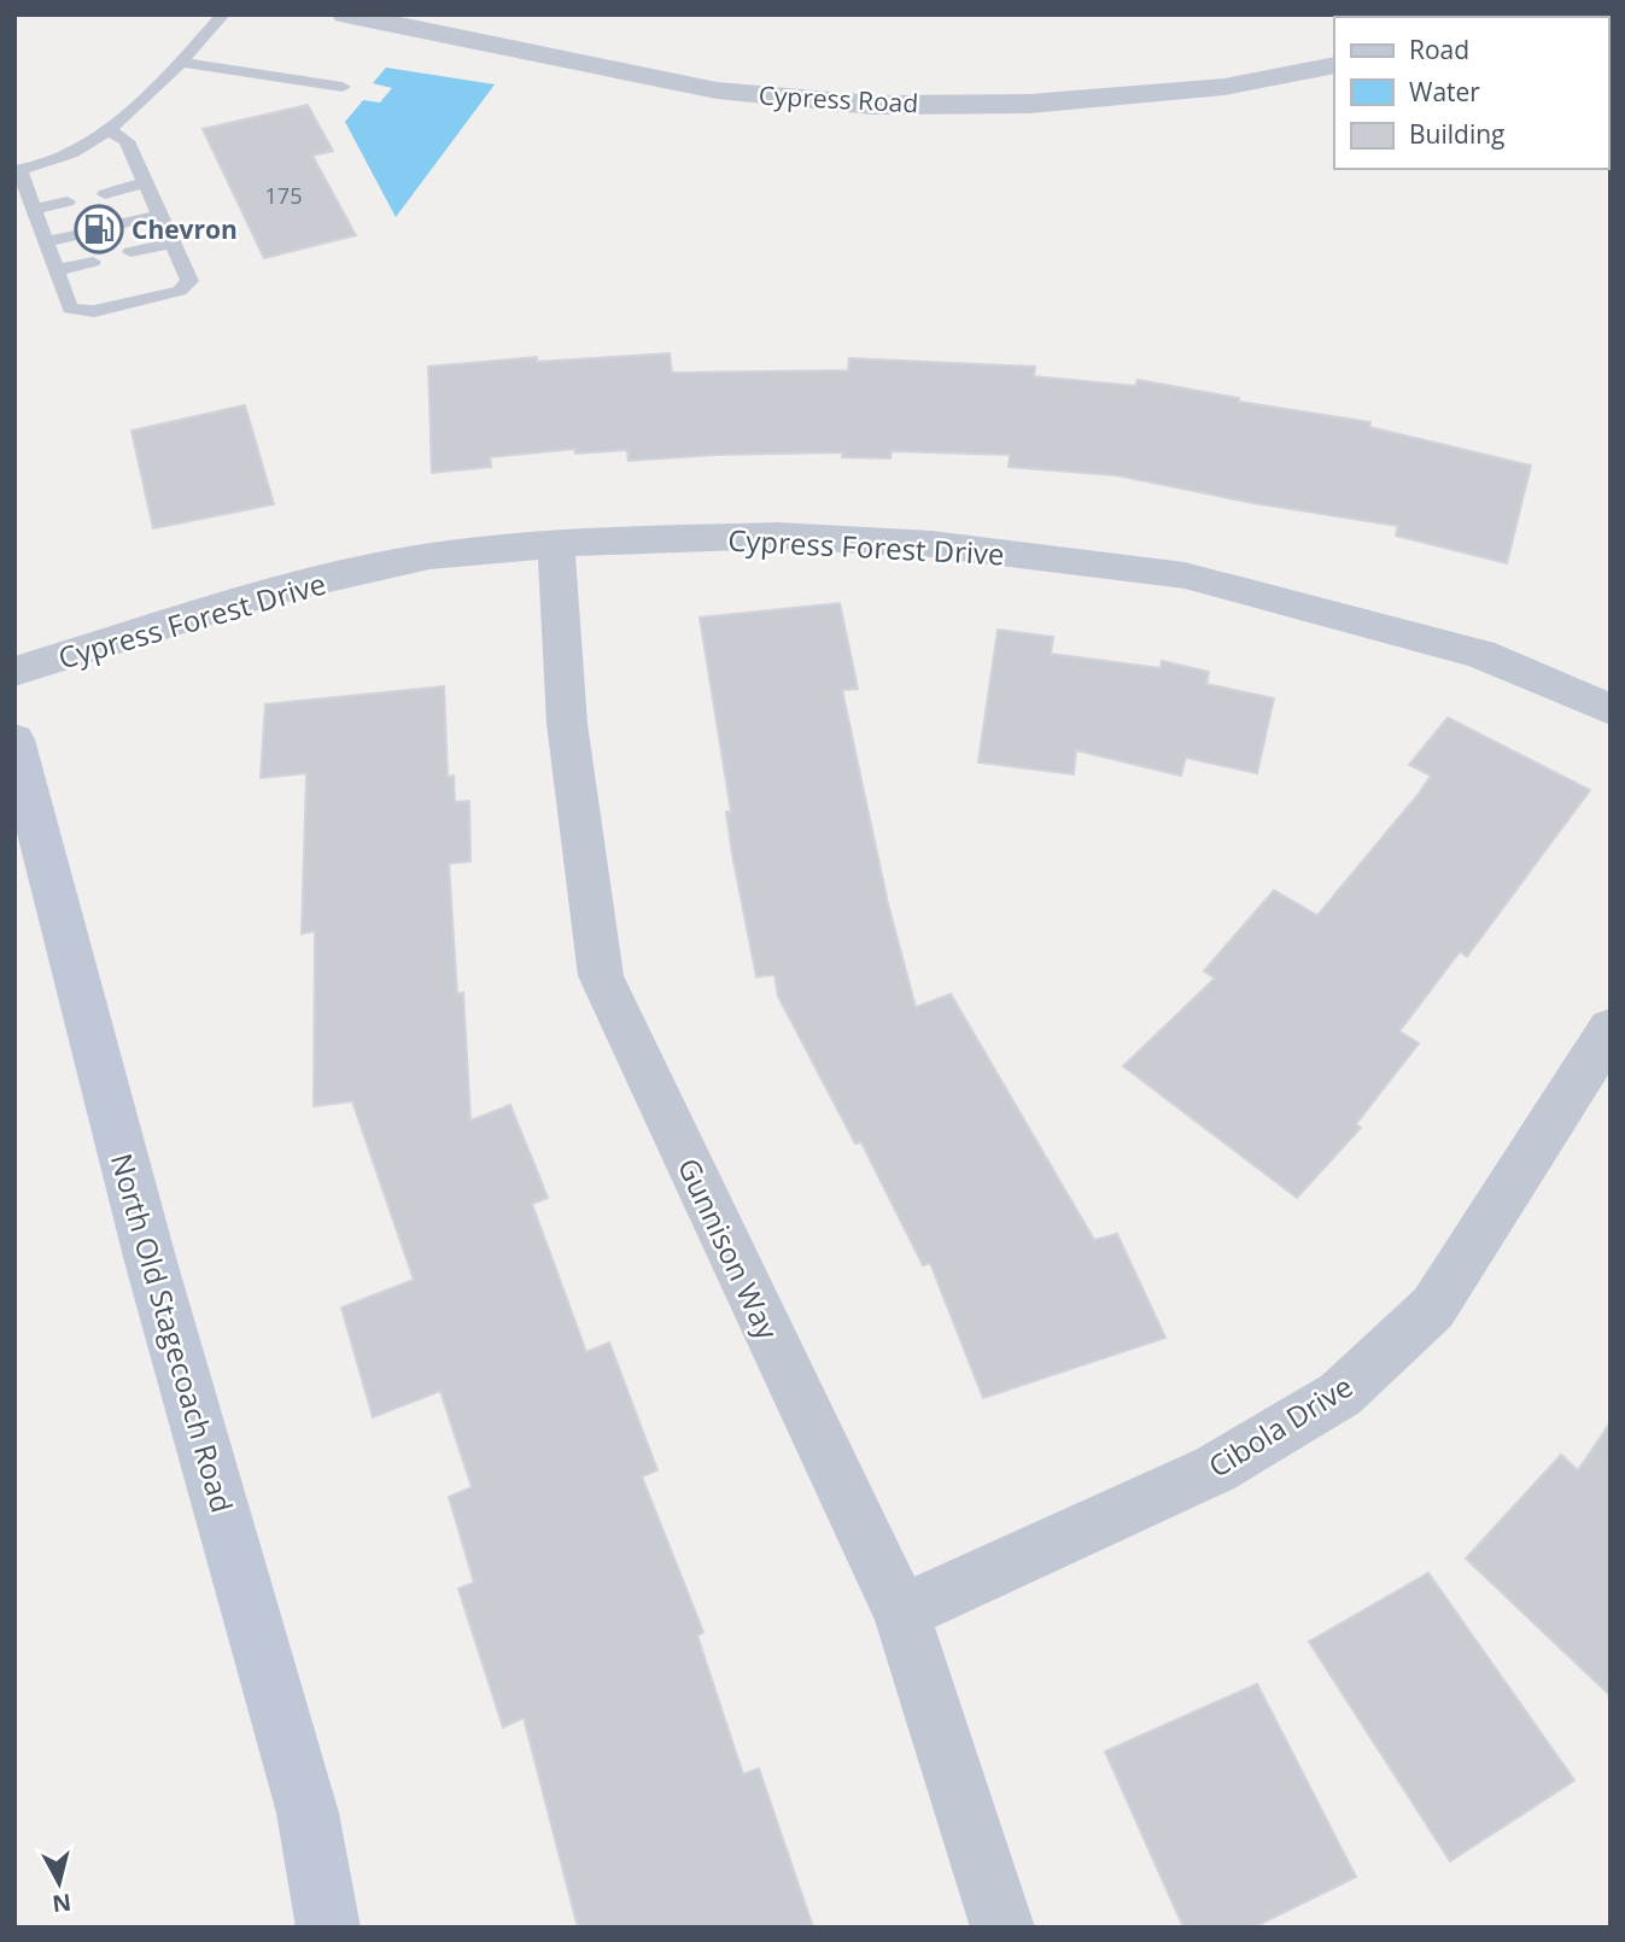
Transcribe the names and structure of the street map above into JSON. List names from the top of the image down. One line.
{"streets":{"street":["Cypress Road","Cypress Forest Drive","Gunnison Way","North Old Stagecoach Road","Cibola Drive"]},"crossings":[["Cypress Forest Drive","Gunnison Way"],["Gunnison Way","Cibola Drive"]],"places":{"fuel station":["Chevron"]},"house_numbers":["175"],"legend":["Road","Water","Building"],"north":"bottom"}
